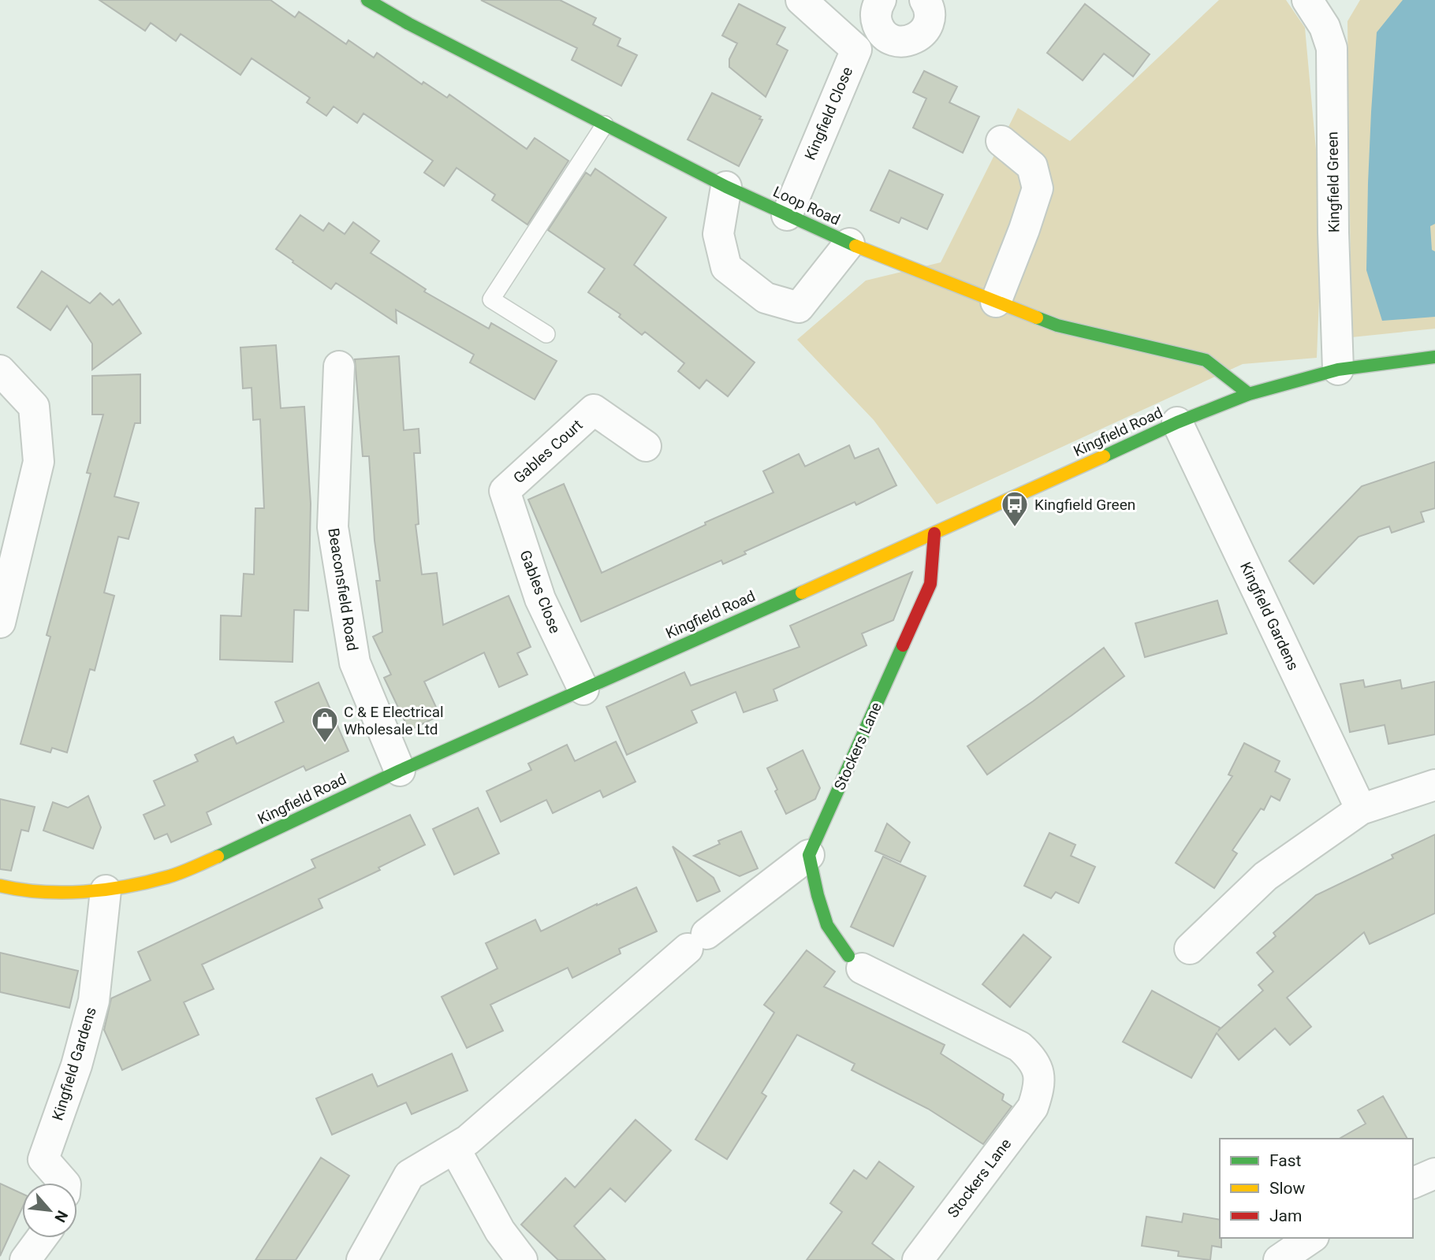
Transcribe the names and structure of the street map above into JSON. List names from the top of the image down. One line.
{"streets":{"main road":["Loop Road","Kingfield Road","Stockers Lane"],"street":["Kingfield Close","Kingfield Green","Gables Court","Beaconsfield Road","Gables Close","Kingfield Gardens"]},"crossings":[["Kingfield Close","Loop Road"],["Kingfield Green","Kingfield Road"],["Loop Road","Kingfield Road"],["Kingfield Road","Beaconsfield Road"],["Kingfield Road","Gables Close"],["Kingfield Road","Kingfield Gardens"],["Kingfield Road","Stockers Lane"],["Gables Court","Gables Close"]],"places":{"bus stop":["Kingfield Green"],"shop":["C & E Electrical Wholesale Ltd"]},"legend":["Fast","Slow","Jam"],"north":"bottom right"}
